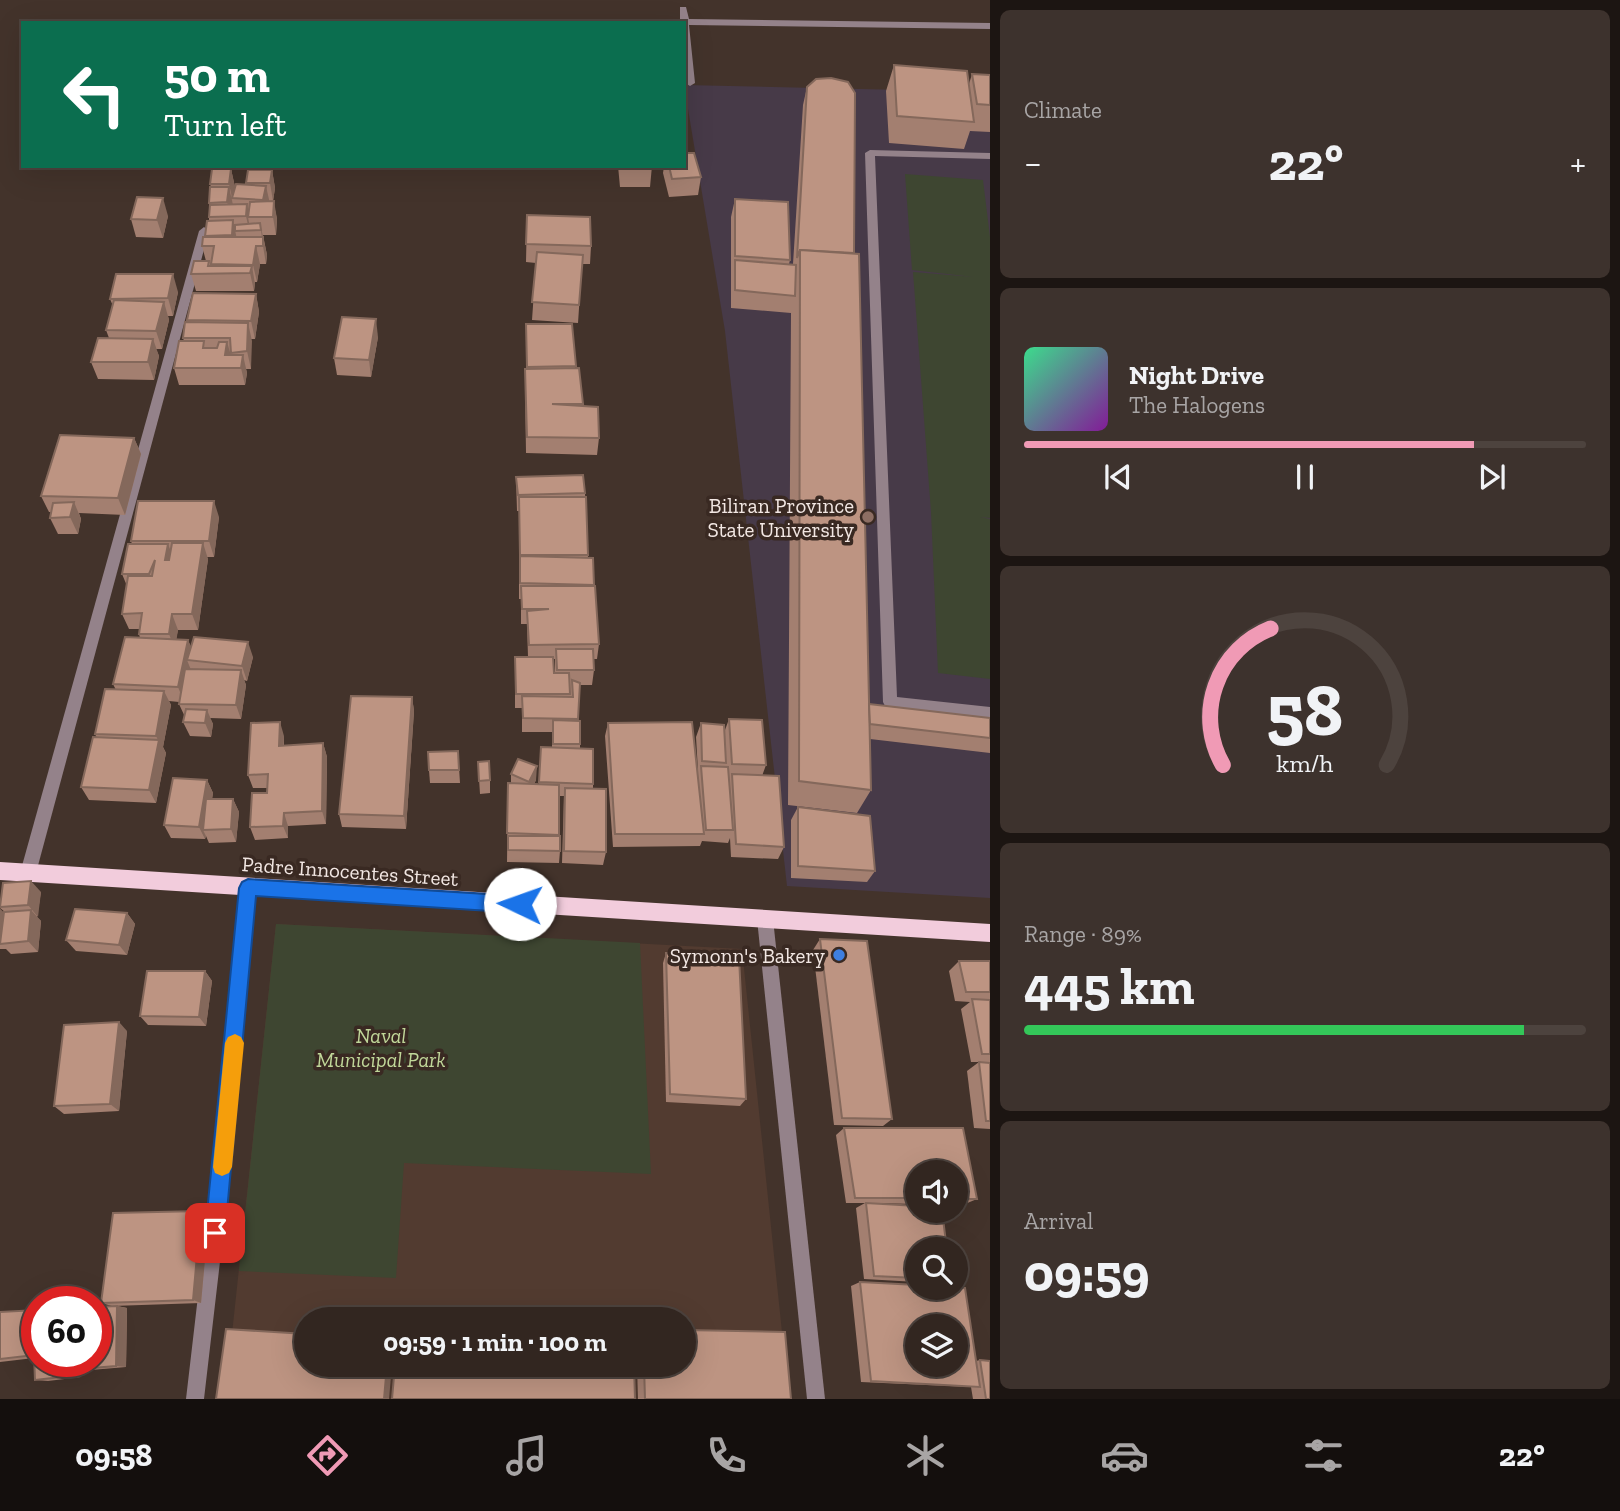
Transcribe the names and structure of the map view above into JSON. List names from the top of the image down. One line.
{"streets":{"main road":["Padre Innocentes Street"]},"parks":["Naval Municipal Park"],"places":["Biliran Province State University","Symonn's Bakery"],"page":{"tile":["Climate",["Range · 89%","445 km"],["Arrival","09:59"]],"turn":["50 m","Turn left"],"heat":["−","22°","+"],"song":["Night Drive","The Halogens"],"limit":"60","trip":"09:59 · 1 min · 100 m","tabs":["09:58","22°"],"gauge":["58","km/h"]}}
